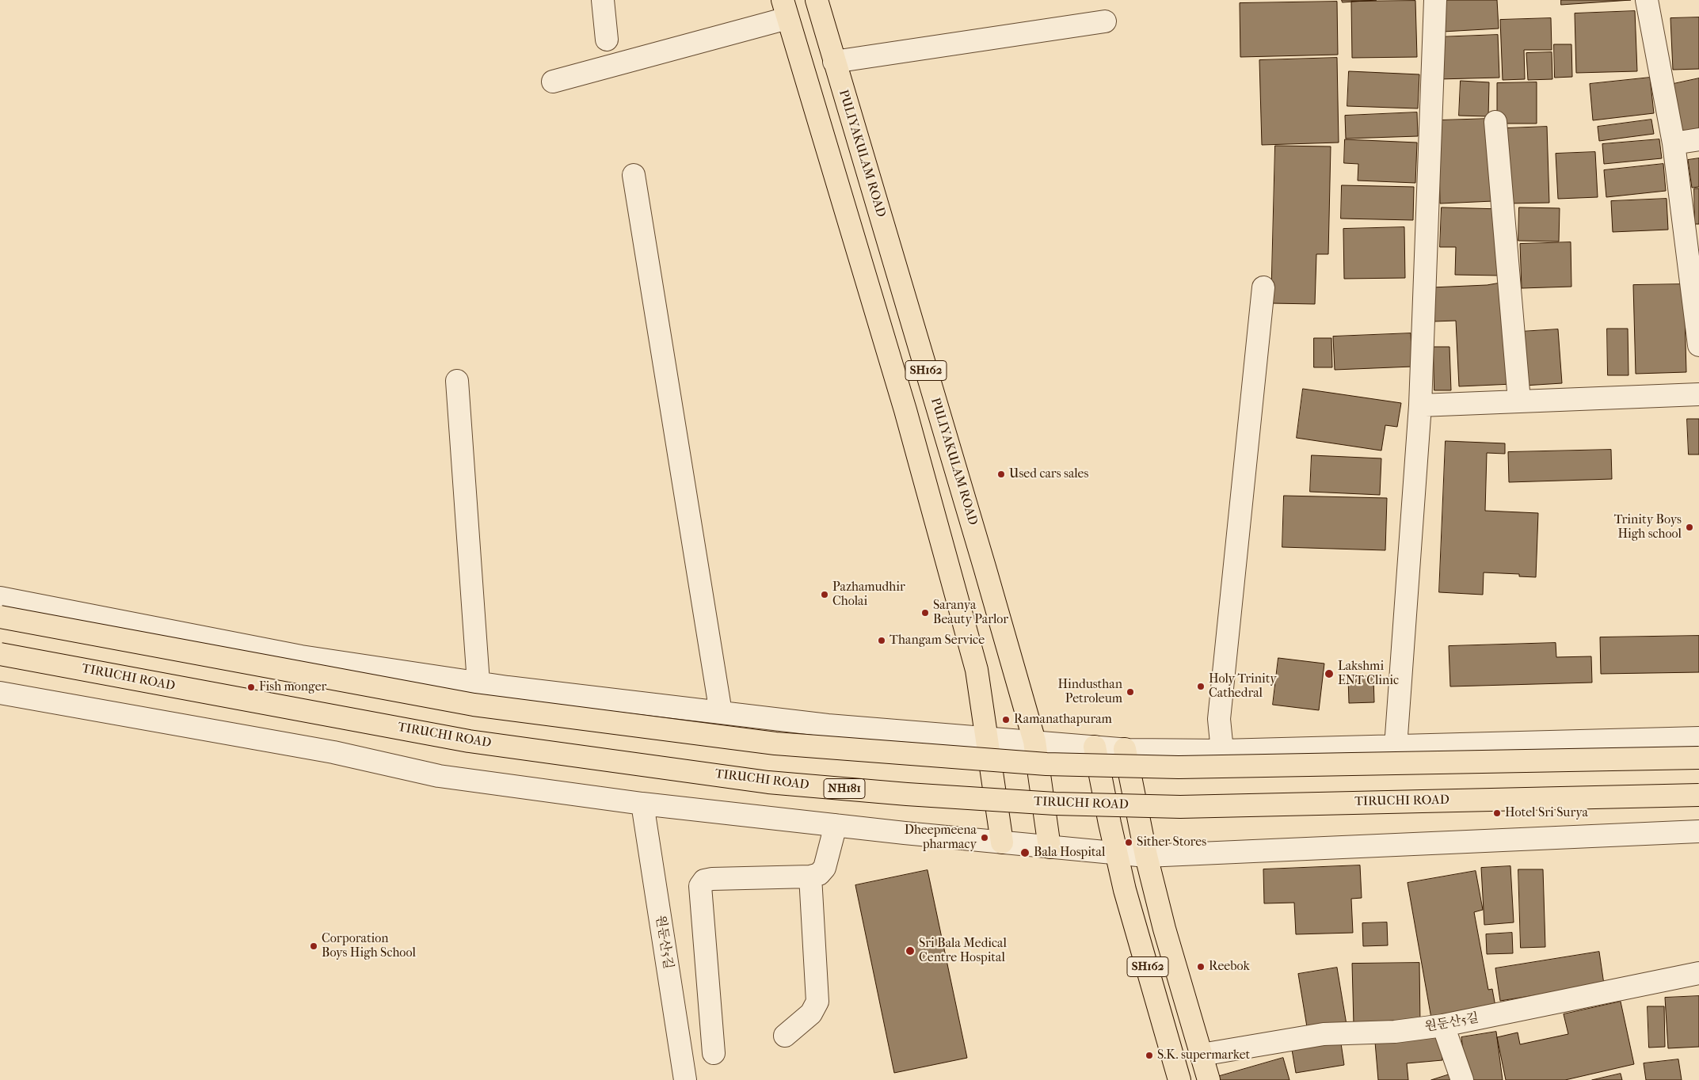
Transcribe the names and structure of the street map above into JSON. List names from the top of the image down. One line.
{"streets":{"main road":["PULIYAKULAM ROAD","SH162","TIRUCHI ROAD","NH181"],"street":["원둔산5길"]},"crossings":[["SH162","원둔산5길"]],"places":["Used cars sales","Trinity Boys High school","Pazhamudhir Cholai","Saranya Beauty Parlor","Thangam Service","Lakshmi ENT Clinic","Holy Trinity Cathedral","Fish monger","Hindusthan Petroleum","Ramanathapuram","Hotel Sri Surya","Dheepmeena pharmacy","Sither Stores","Bala Hospital","Corporation Boys High School","Sri Bala Medical Centre Hospital","Reebok","S.K. supermarket"]}
